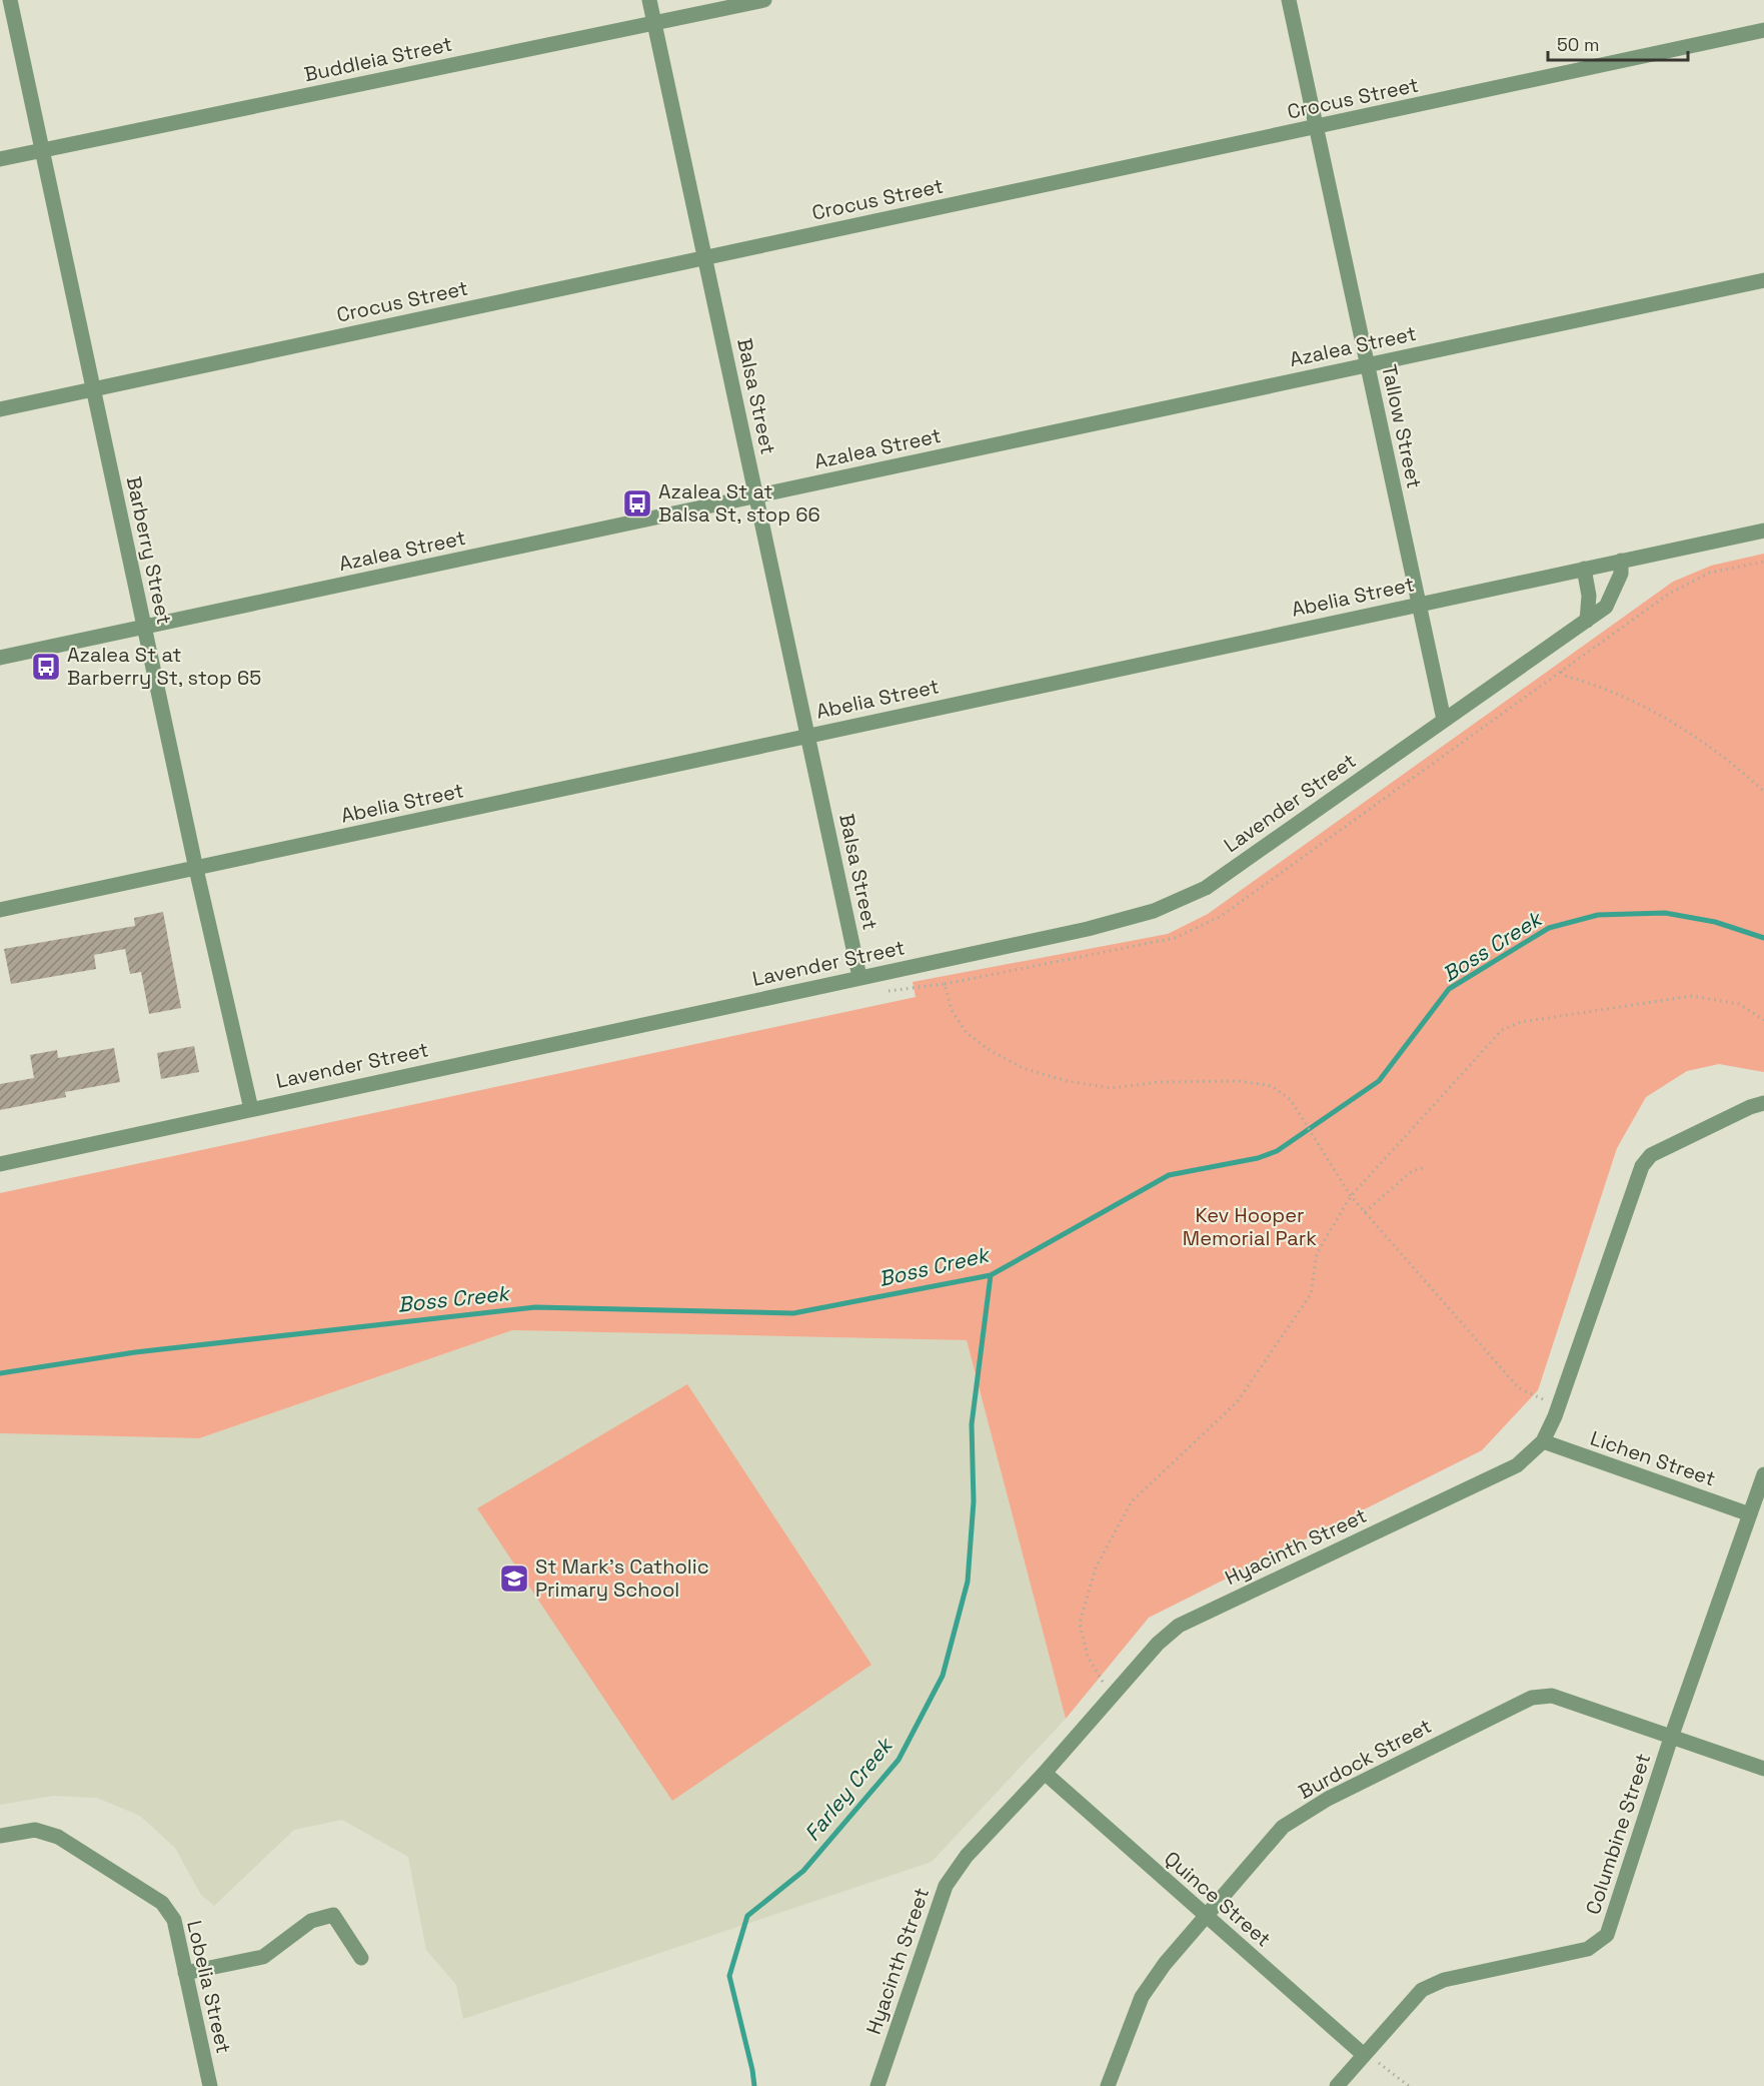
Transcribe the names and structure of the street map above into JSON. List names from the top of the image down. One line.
{"streets":{"street":["Buddleia Street","Crocus Street","Azalea Street","Balsa Street","Tallow Street","Barberry Street","Abelia Street","Lavender Street","Lichen Street","Hyacinth Street","Burdock Street","Columbine Street","Quince Street","Lobelia Street"]},"crossings":[["Buddleia Street","Balsa Street"],["Buddleia Street","Barberry Street"],["Crocus Street","Balsa Street"],["Crocus Street","Tallow Street"],["Crocus Street","Barberry Street"],["Azalea Street","Balsa Street"],["Azalea Street","Tallow Street"],["Azalea Street","Barberry Street"],["Balsa Street","Abelia Street"],["Balsa Street","Lavender Street"],["Tallow Street","Abelia Street"],["Tallow Street","Lavender Street"],["Barberry Street","Abelia Street"],["Barberry Street","Lavender Street"],["Abelia Street","Lavender Street"],["Lichen Street","Hyacinth Street"],["Lichen Street","Columbine Street"],["Hyacinth Street","Quince Street"],["Burdock Street","Columbine Street"],["Burdock Street","Quince Street"],["Columbine Street","Quince Street"]],"water":["Boss Creek","Farley Creek"],"parks":["Kev Hooper Memorial Park"],"places":{"bus stop":["Azalea St at Balsa St, stop 66","Azalea St at Barberry St, stop 65"],"school or university":["St Mark's Catholic Primary School"]},"scale_bar":"50 m"}
